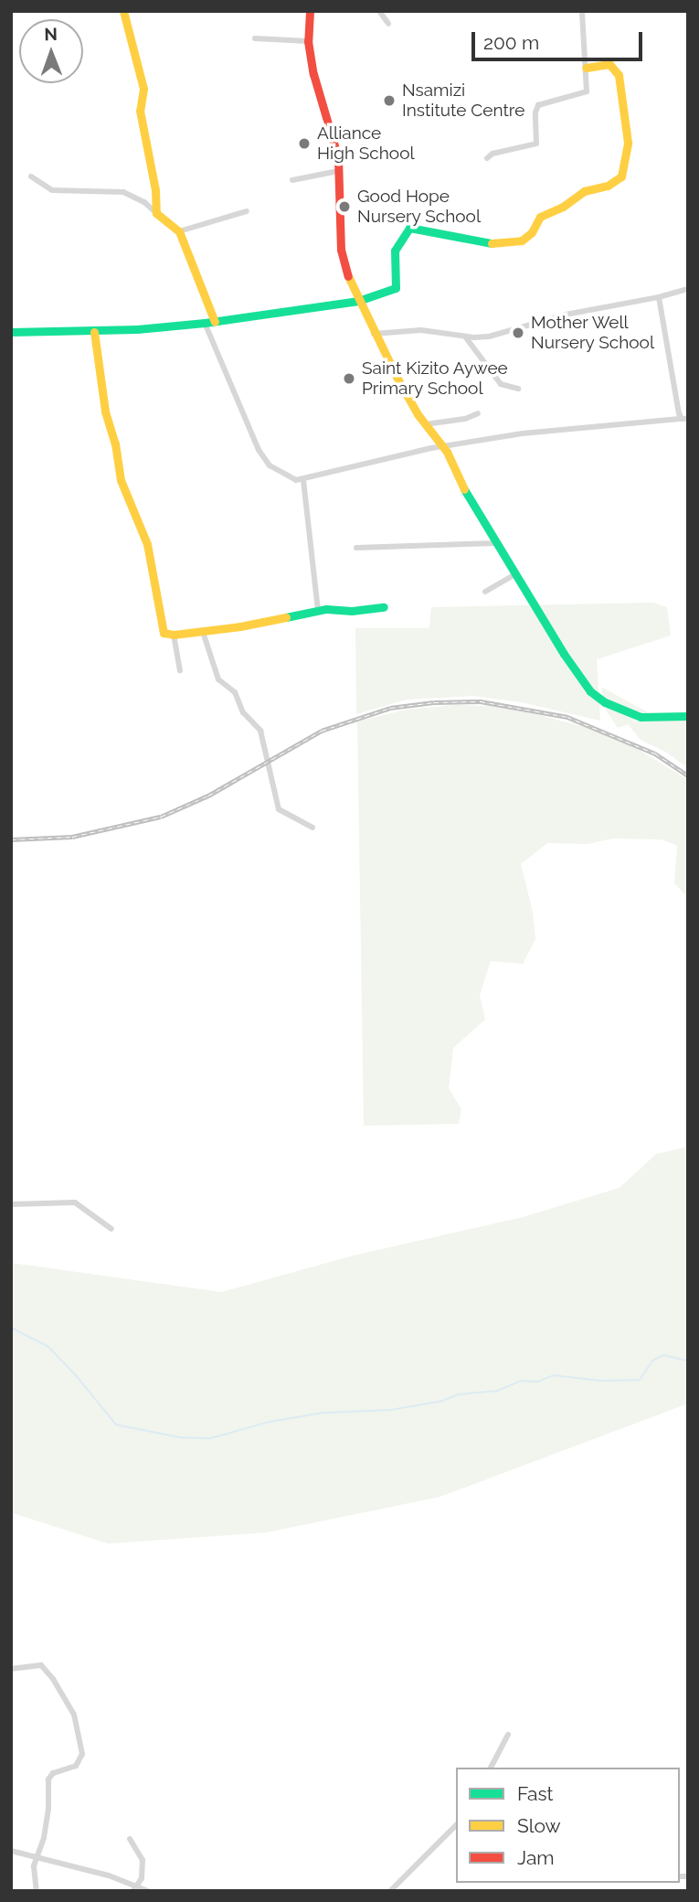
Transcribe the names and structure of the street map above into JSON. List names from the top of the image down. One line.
{"places":["Nsamizi Institute Centre","Alliance High School","Good Hope Nursery School","Mother Well Nursery School","Saint Kizito Aywee Primary School"],"legend":["Fast","Slow","Jam"],"scale_bar":"200 m","north":"top"}
